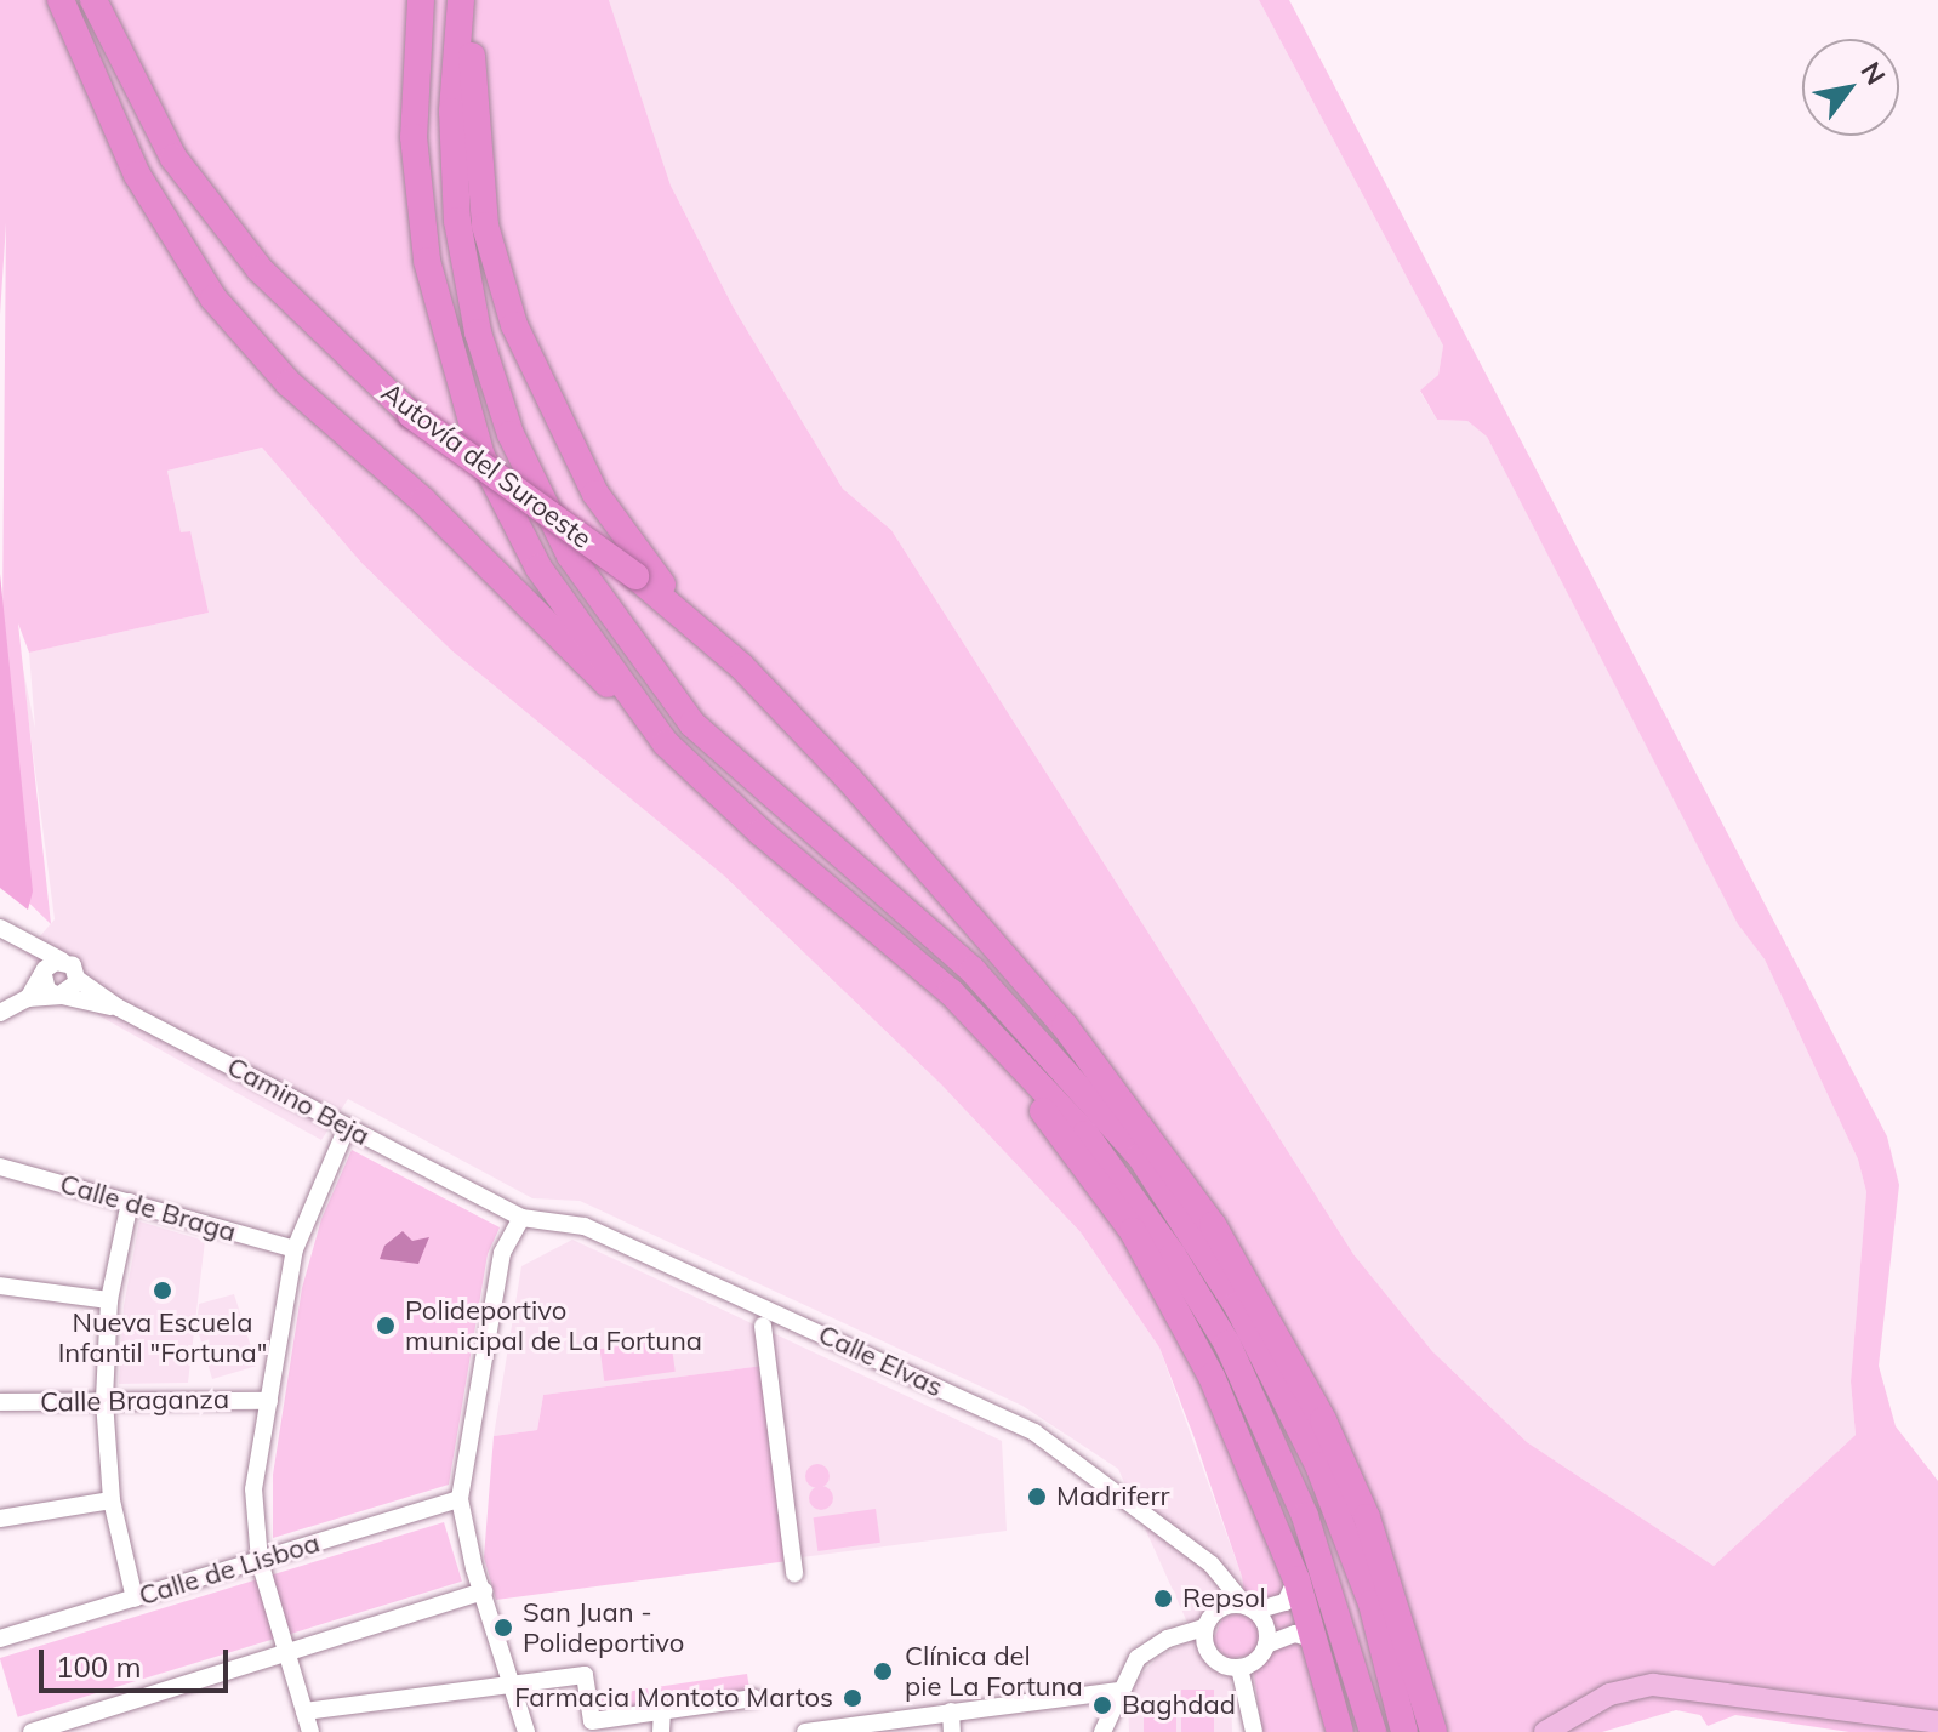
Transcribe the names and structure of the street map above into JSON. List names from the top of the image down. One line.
{"streets":{"highway":["Autovía del Suroeste"],"street":["Camino Beja","Calle de Braga","Calle Elvas","Calle Braganza","Calle de Lisboa"]},"crossings":[["Camino Beja","Calle Elvas"]],"places":["Nueva Escuela Infantil \"Fortuna\"","Polideportivo municipal de La Fortuna","Madriferr","Repsol","San Juan - Polideportivo","Clínica del pie La Fortuna","Farmacia Montoto Martos","Baghdad"],"scale_bar":"100 m","north":"top right"}
